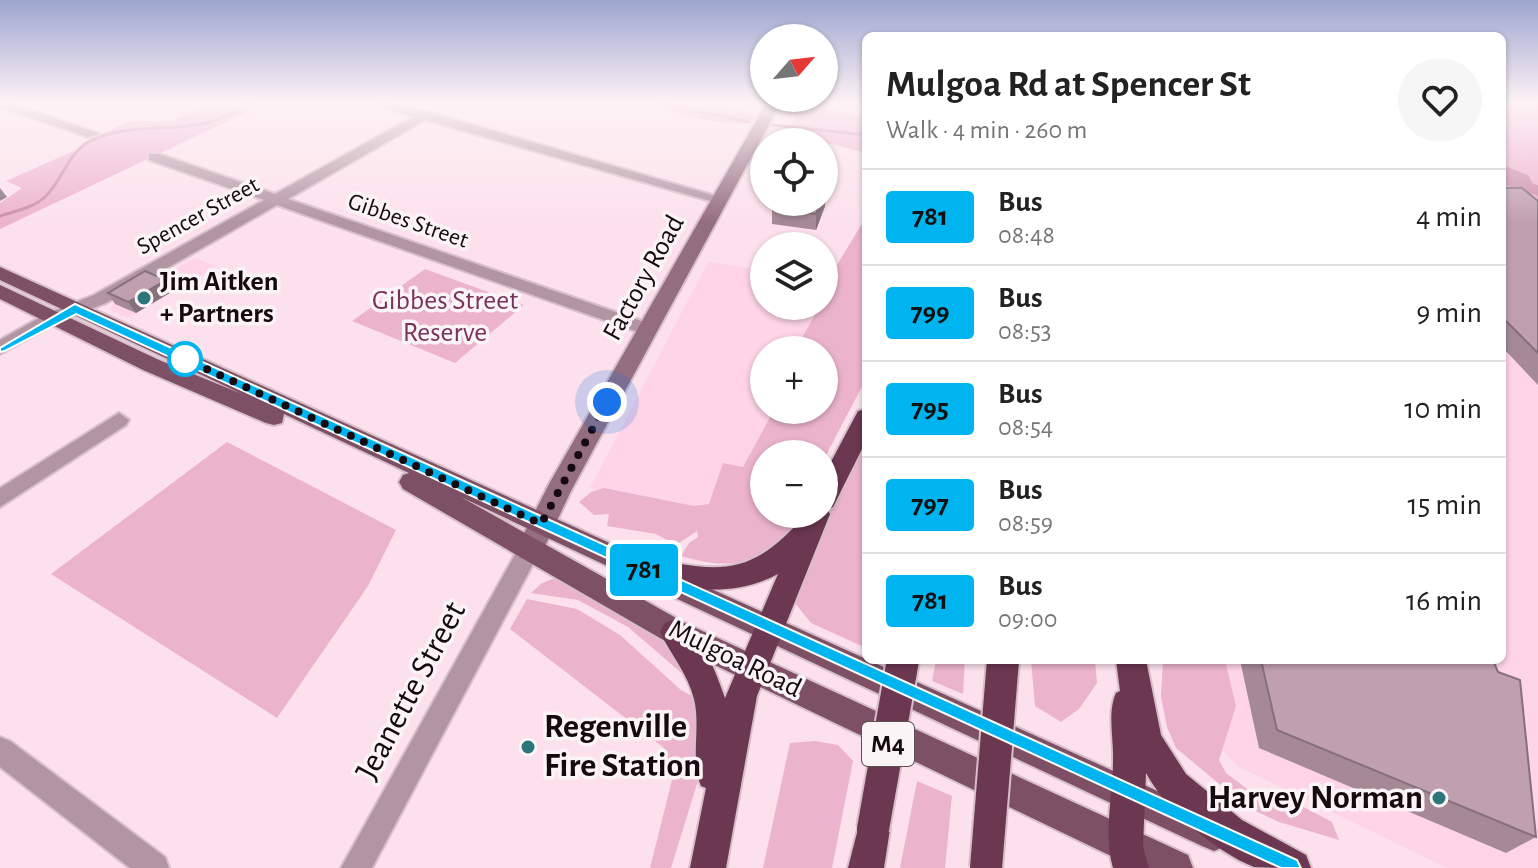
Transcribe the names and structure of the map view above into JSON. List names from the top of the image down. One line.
{"streets":{"highway":["M4"],"main road":["Mulgoa Road"],"street":["Spencer Street","Gibbes Street","Factory Road","Jeanette Street"]},"crossings":[["Spencer Street","Gibbes Street"],["Spencer Street","Mulgoa Road"],["Gibbes Street","Factory Road"],["Factory Road","Mulgoa Road"],["Factory Road","Jeanette Street"],["Mulgoa Road","Jeanette Street"]],"parks":["Gibbes Street Reserve"],"places":["Jim Aitken + Partners","Regenville Fire Station","Harvey Norman"],"lines":["bus line 781"],"north":"top right","page":{"on_map":"781","map_buttons":["+","−"],"heading":["Mulgoa Rd at Spencer St","Walk · 4 min · 260 m"],"list":[{"mark":"781","name":"Bus","note":"08:48","value":"4 min"},{"mark":"799","name":"Bus","note":"08:53","value":"9 min"},{"mark":"795","name":"Bus","note":"08:54","value":"10 min"},{"mark":"797","name":"Bus","note":"08:59","value":"15 min"},{"mark":"781","name":"Bus","note":"09:00","value":"16 min"}]}}
